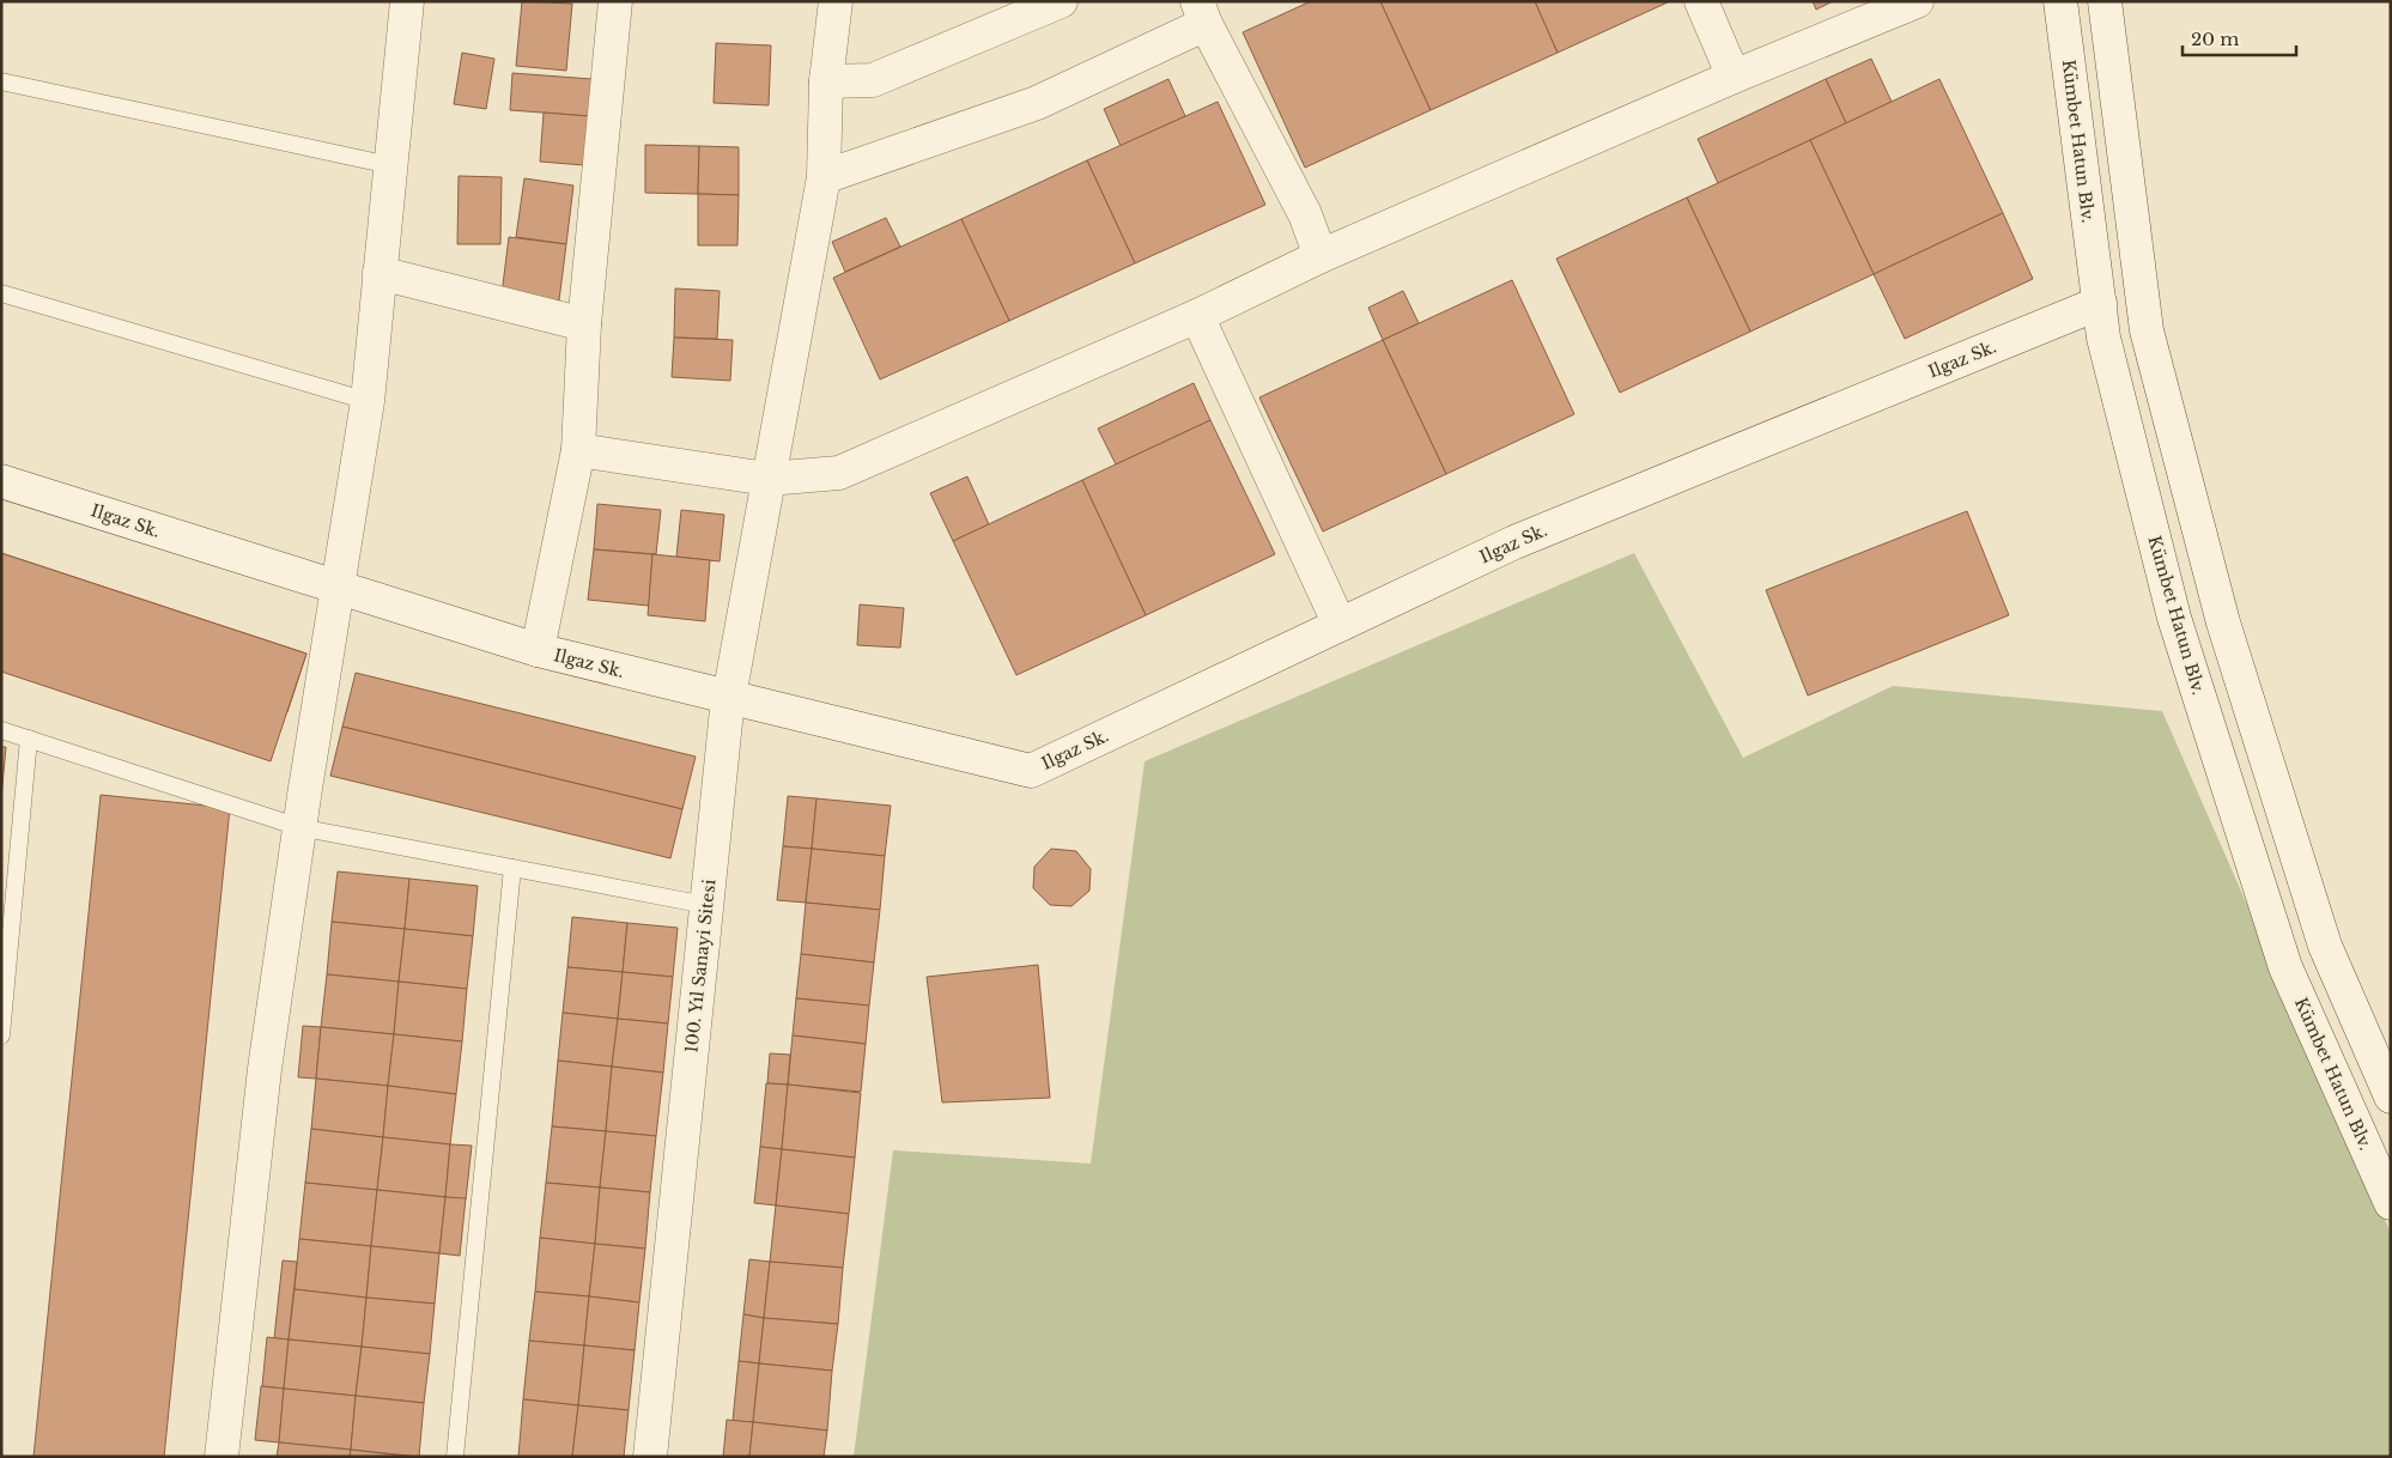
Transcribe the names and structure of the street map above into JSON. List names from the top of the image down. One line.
{"streets":{"street":["Kümbet Hatun Blv.","Ilgaz Sk.","100. Yıl Sanayi Sitesi"]},"crossings":[["Kümbet Hatun Blv.","Ilgaz Sk."],["Ilgaz Sk.","100. Yıl Sanayi Sitesi"]],"scale_bar":"20 m"}
